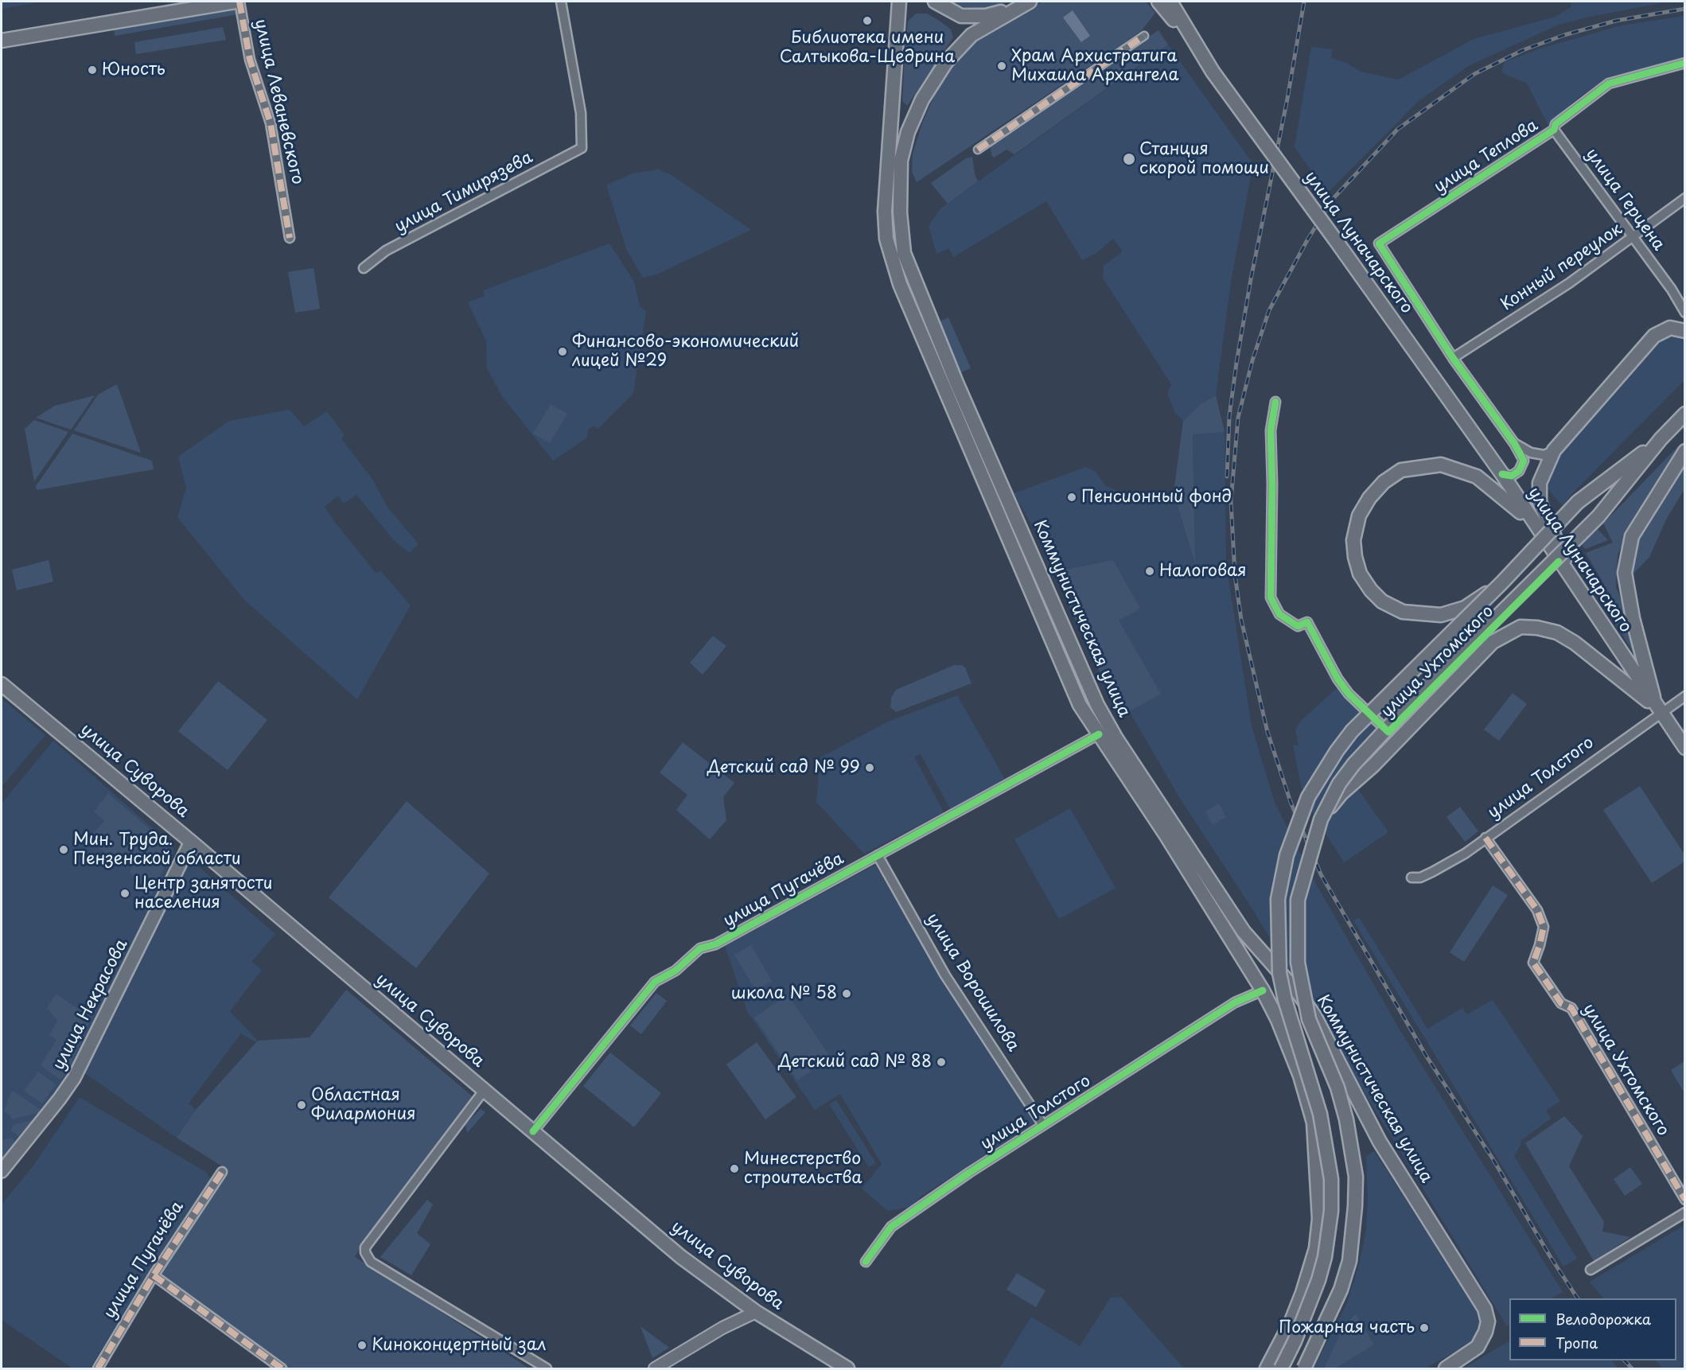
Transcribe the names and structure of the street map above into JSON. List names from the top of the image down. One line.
{"streets":{"main road":["улица Луначарского","Коммунистическая улица","улица Суворова","улица Некрасова"],"street":["улица Леваневского","улица Теплова","улица Тимирязева","улица Герцена","Конный переулок","улица Ухтомского","улица Толстого","улица Пугачёва","улица Ворошилова"]},"crossings":[["улица Теплова","улица Герцена"],["улица Теплова","Конный переулок"],["улица Герцена","Конный переулок"],["улица Луначарского","улица Ухтомского"],["улица Луначарского","улица Толстого"],["Коммунистическая улица","улица Толстого"],["Коммунистическая улица","улица Пугачёва"],["улица Ухтомского","улица Толстого"],["улица Суворова","улица Пугачёва"],["улица Суворова","улица Некрасова"],["улица Толстого","улица Ворошилова"],["улица Пугачёва","улица Ворошилова"]],"places":["Библиотека имени Салтыкова-Щедрина","Храм Архистратига Михаила Архангела","Юность","Станция скорой помощи","Финансово-экономический лицей №29","Пенсионный фонд","Налоговая","Детский сад № 99","Мин. Труда. Пензенской области","Центр занятости населения","школа № 58","Детский сад № 88","Областная Филармония","Минестерство строительства","Пожарная часть","Киноконцертный зал"],"legend":["Велодорожка","Тропа"]}
